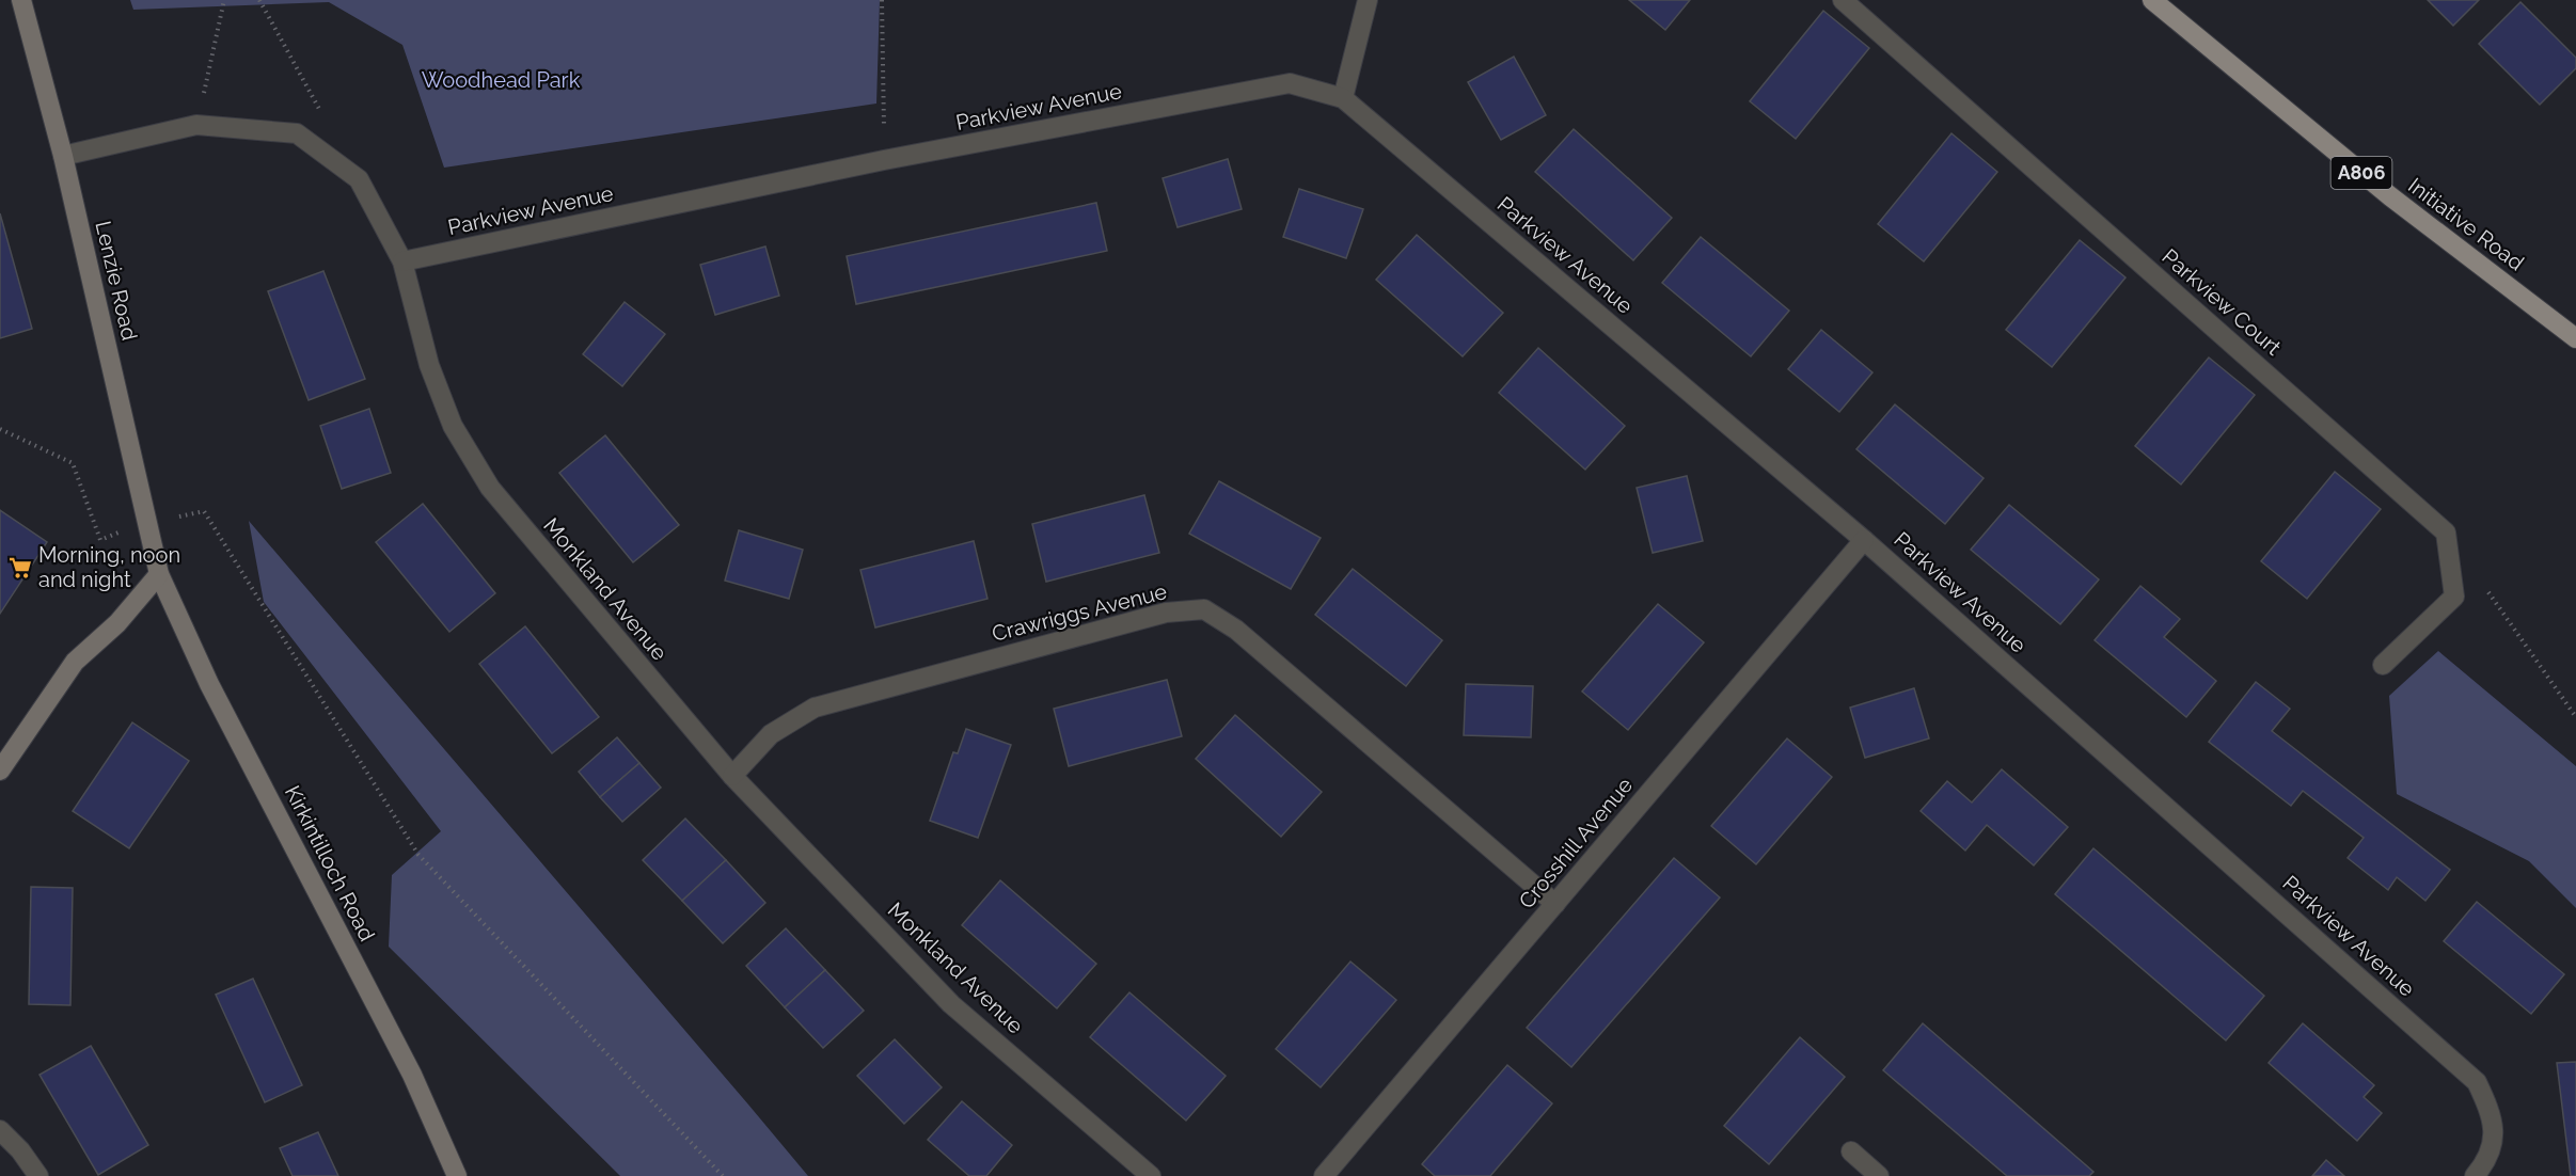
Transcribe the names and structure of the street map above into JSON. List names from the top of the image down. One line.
{"streets":{"main road":["A806","Initiative Road","Lenzie Road","Kirkintilloch Road"],"street":["Parkview Avenue","Parkview Court","Monkland Avenue","Crawriggs Avenue","Crosshill Avenue"]},"crossings":[["Parkview Avenue","Monkland Avenue"],["Parkview Avenue","Crosshill Avenue"],["Lenzie Road","Monkland Avenue"],["Lenzie Road","Kirkintilloch Road"],["Monkland Avenue","Crawriggs Avenue"],["Crawriggs Avenue","Crosshill Avenue"]],"parks":["Woodhead Park"],"places":{"supermarket":["Morning, noon and night"]}}
